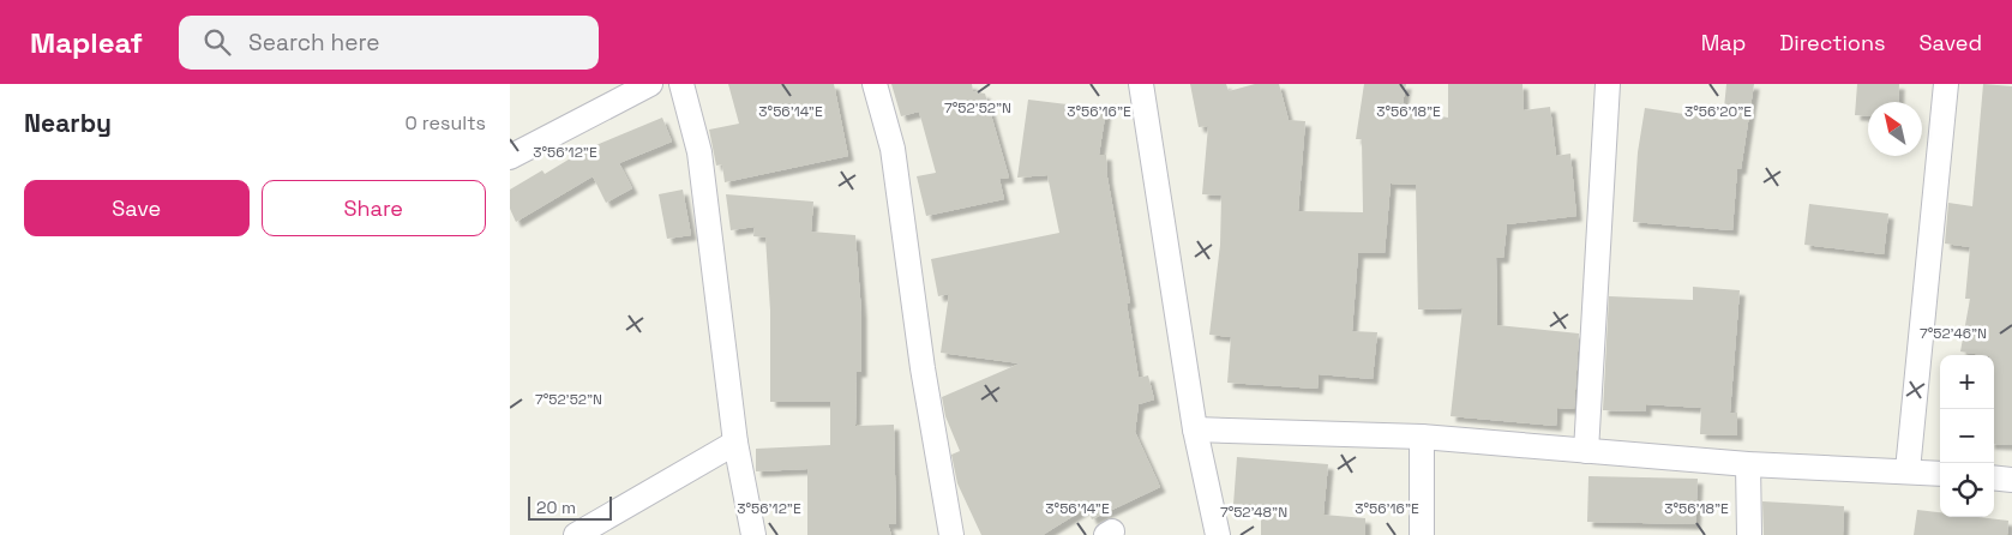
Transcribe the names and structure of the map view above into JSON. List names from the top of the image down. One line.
{"scale_bar":"20 m","north":"top left","page":{"header":"Mapleaf","search":"Search here","nav":["Map","Directions","Saved"],"heading":["Nearby","0 results"],"buttons":["Save","Share"],"map_buttons":["+","−"],"scale":"20 m"},"coordinates":["7°52'52\"N","3°56'14\"E","3°56'16\"E","3°56'18\"E","3°56'20\"E","3°56'12\"E","7°52'46\"N","7°52'48\"N"]}
